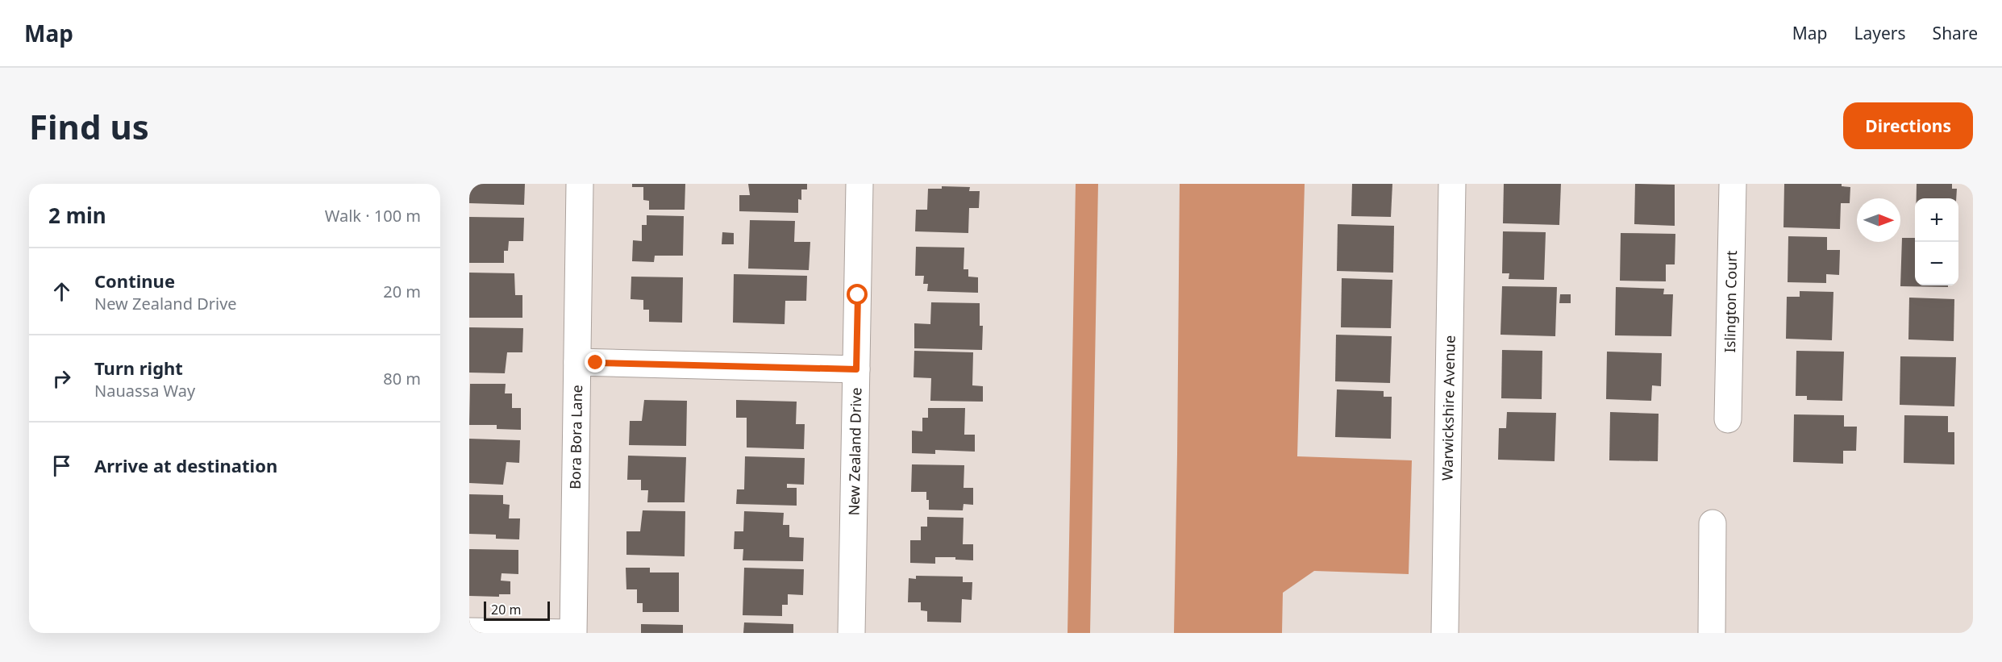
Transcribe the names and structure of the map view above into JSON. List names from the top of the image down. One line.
{"streets":{"street":["Islington Court","Warwickshire Avenue","Bora Bora Lane","New Zealand Drive"]},"scale_bar":"20 m","north":"right","page":{"header":"Map","nav":["Map","Layers","Share"],"buttons":"Directions","title":"Find us","heading":["2 min","Walk · 100 m"],"map_buttons":["+","−"],"list":[["Continue","New Zealand Drive","20 m"],["Turn right","Nauassa Way","80 m"],"Arrive at destination"],"scale":"20 m"}}
